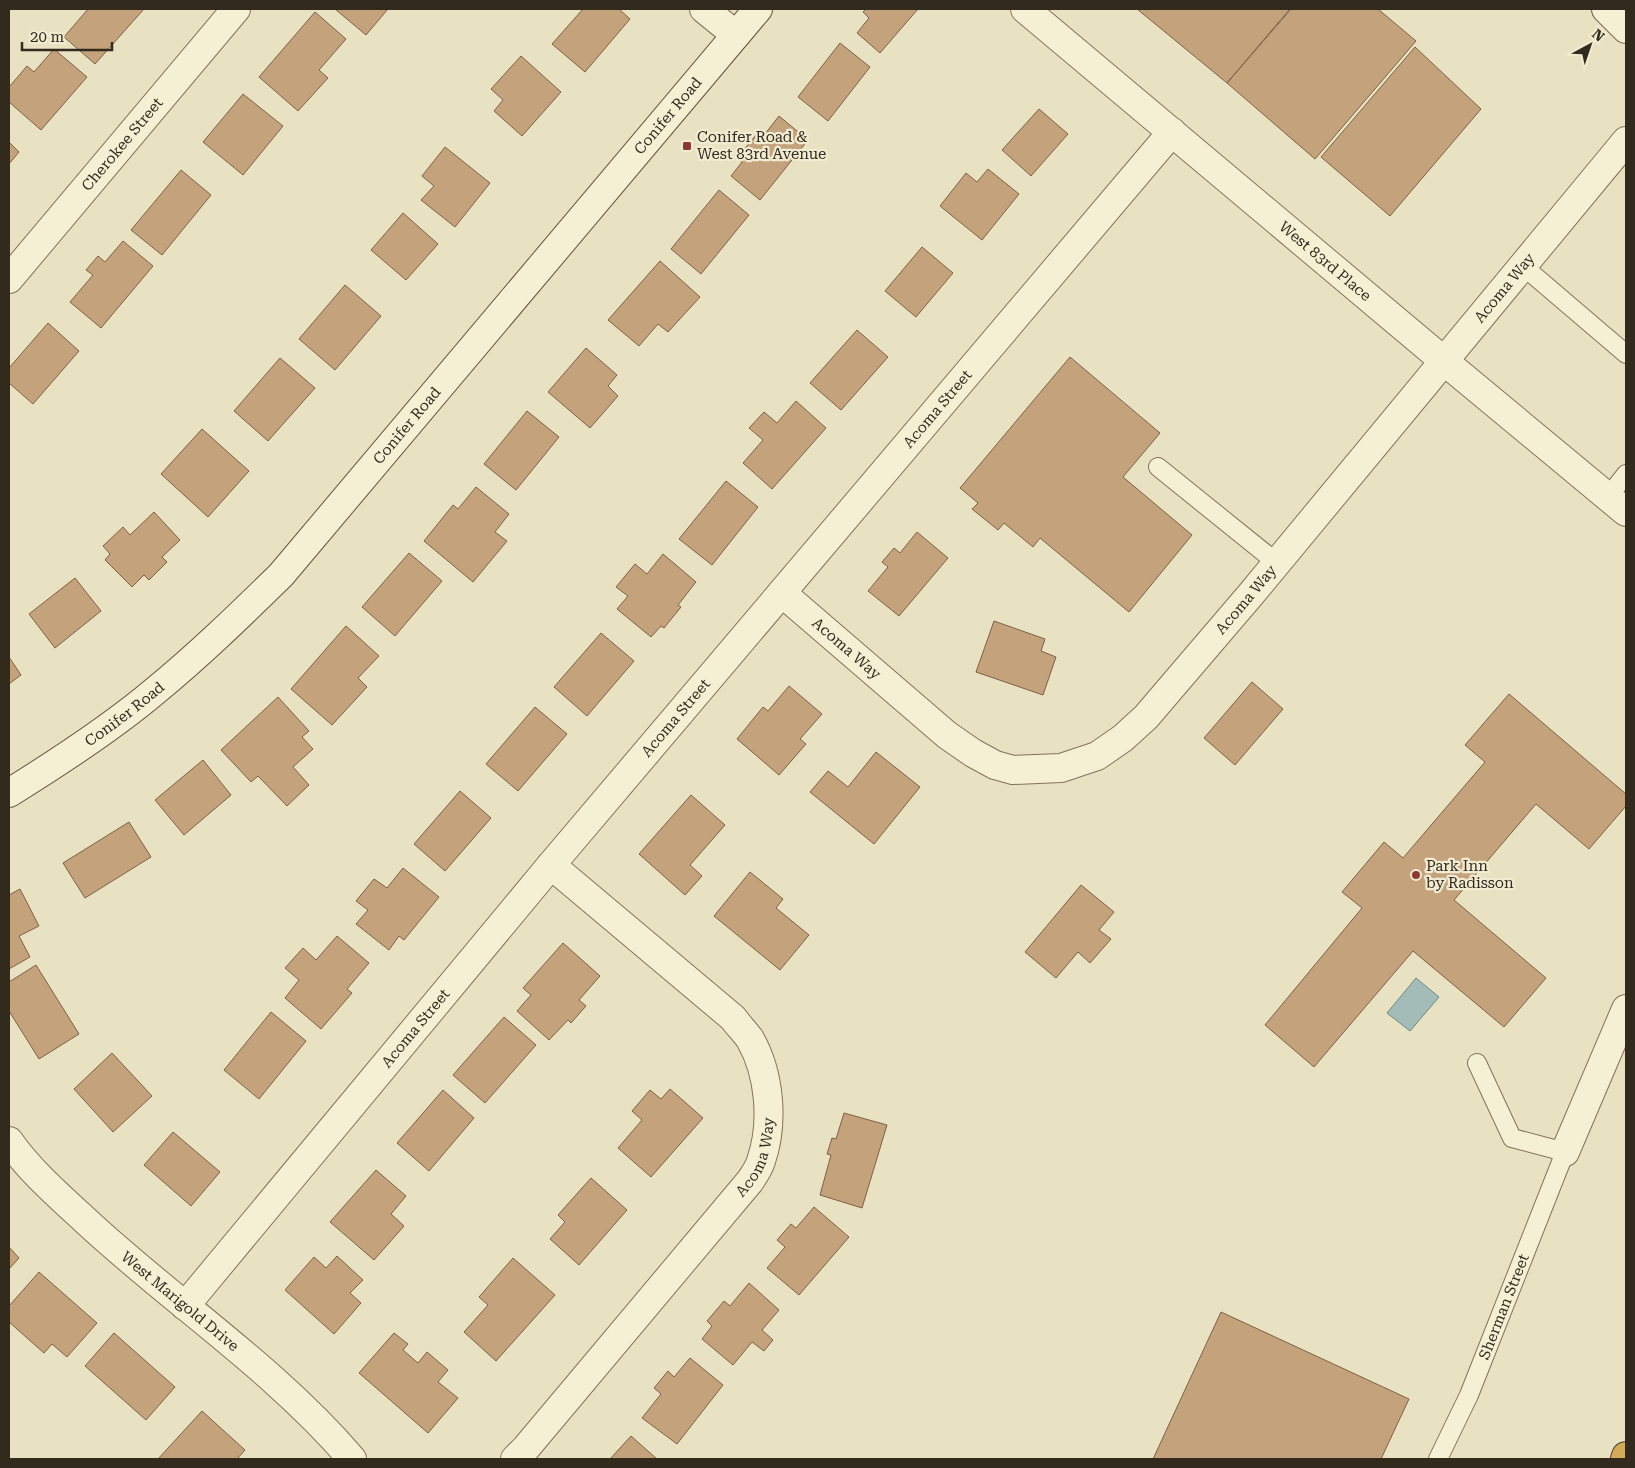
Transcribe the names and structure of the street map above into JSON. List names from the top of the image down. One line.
{"streets":{"street":["Conifer Road","Cherokee Street","West 83rd Place","Acoma Way","Acoma Street","West Marigold Drive"],"lane":["Sherman Street"]},"crossings":[["West 83rd Place","Acoma Way"],["West 83rd Place","Acoma Street"],["Acoma Way","Acoma Street"],["Acoma Street","West Marigold Drive"]],"places":{"transit":["Conifer Road & West 83rd Avenue"],"other":["Park Inn by Radisson"]},"scale_bar":"20 m","north":"top right"}
